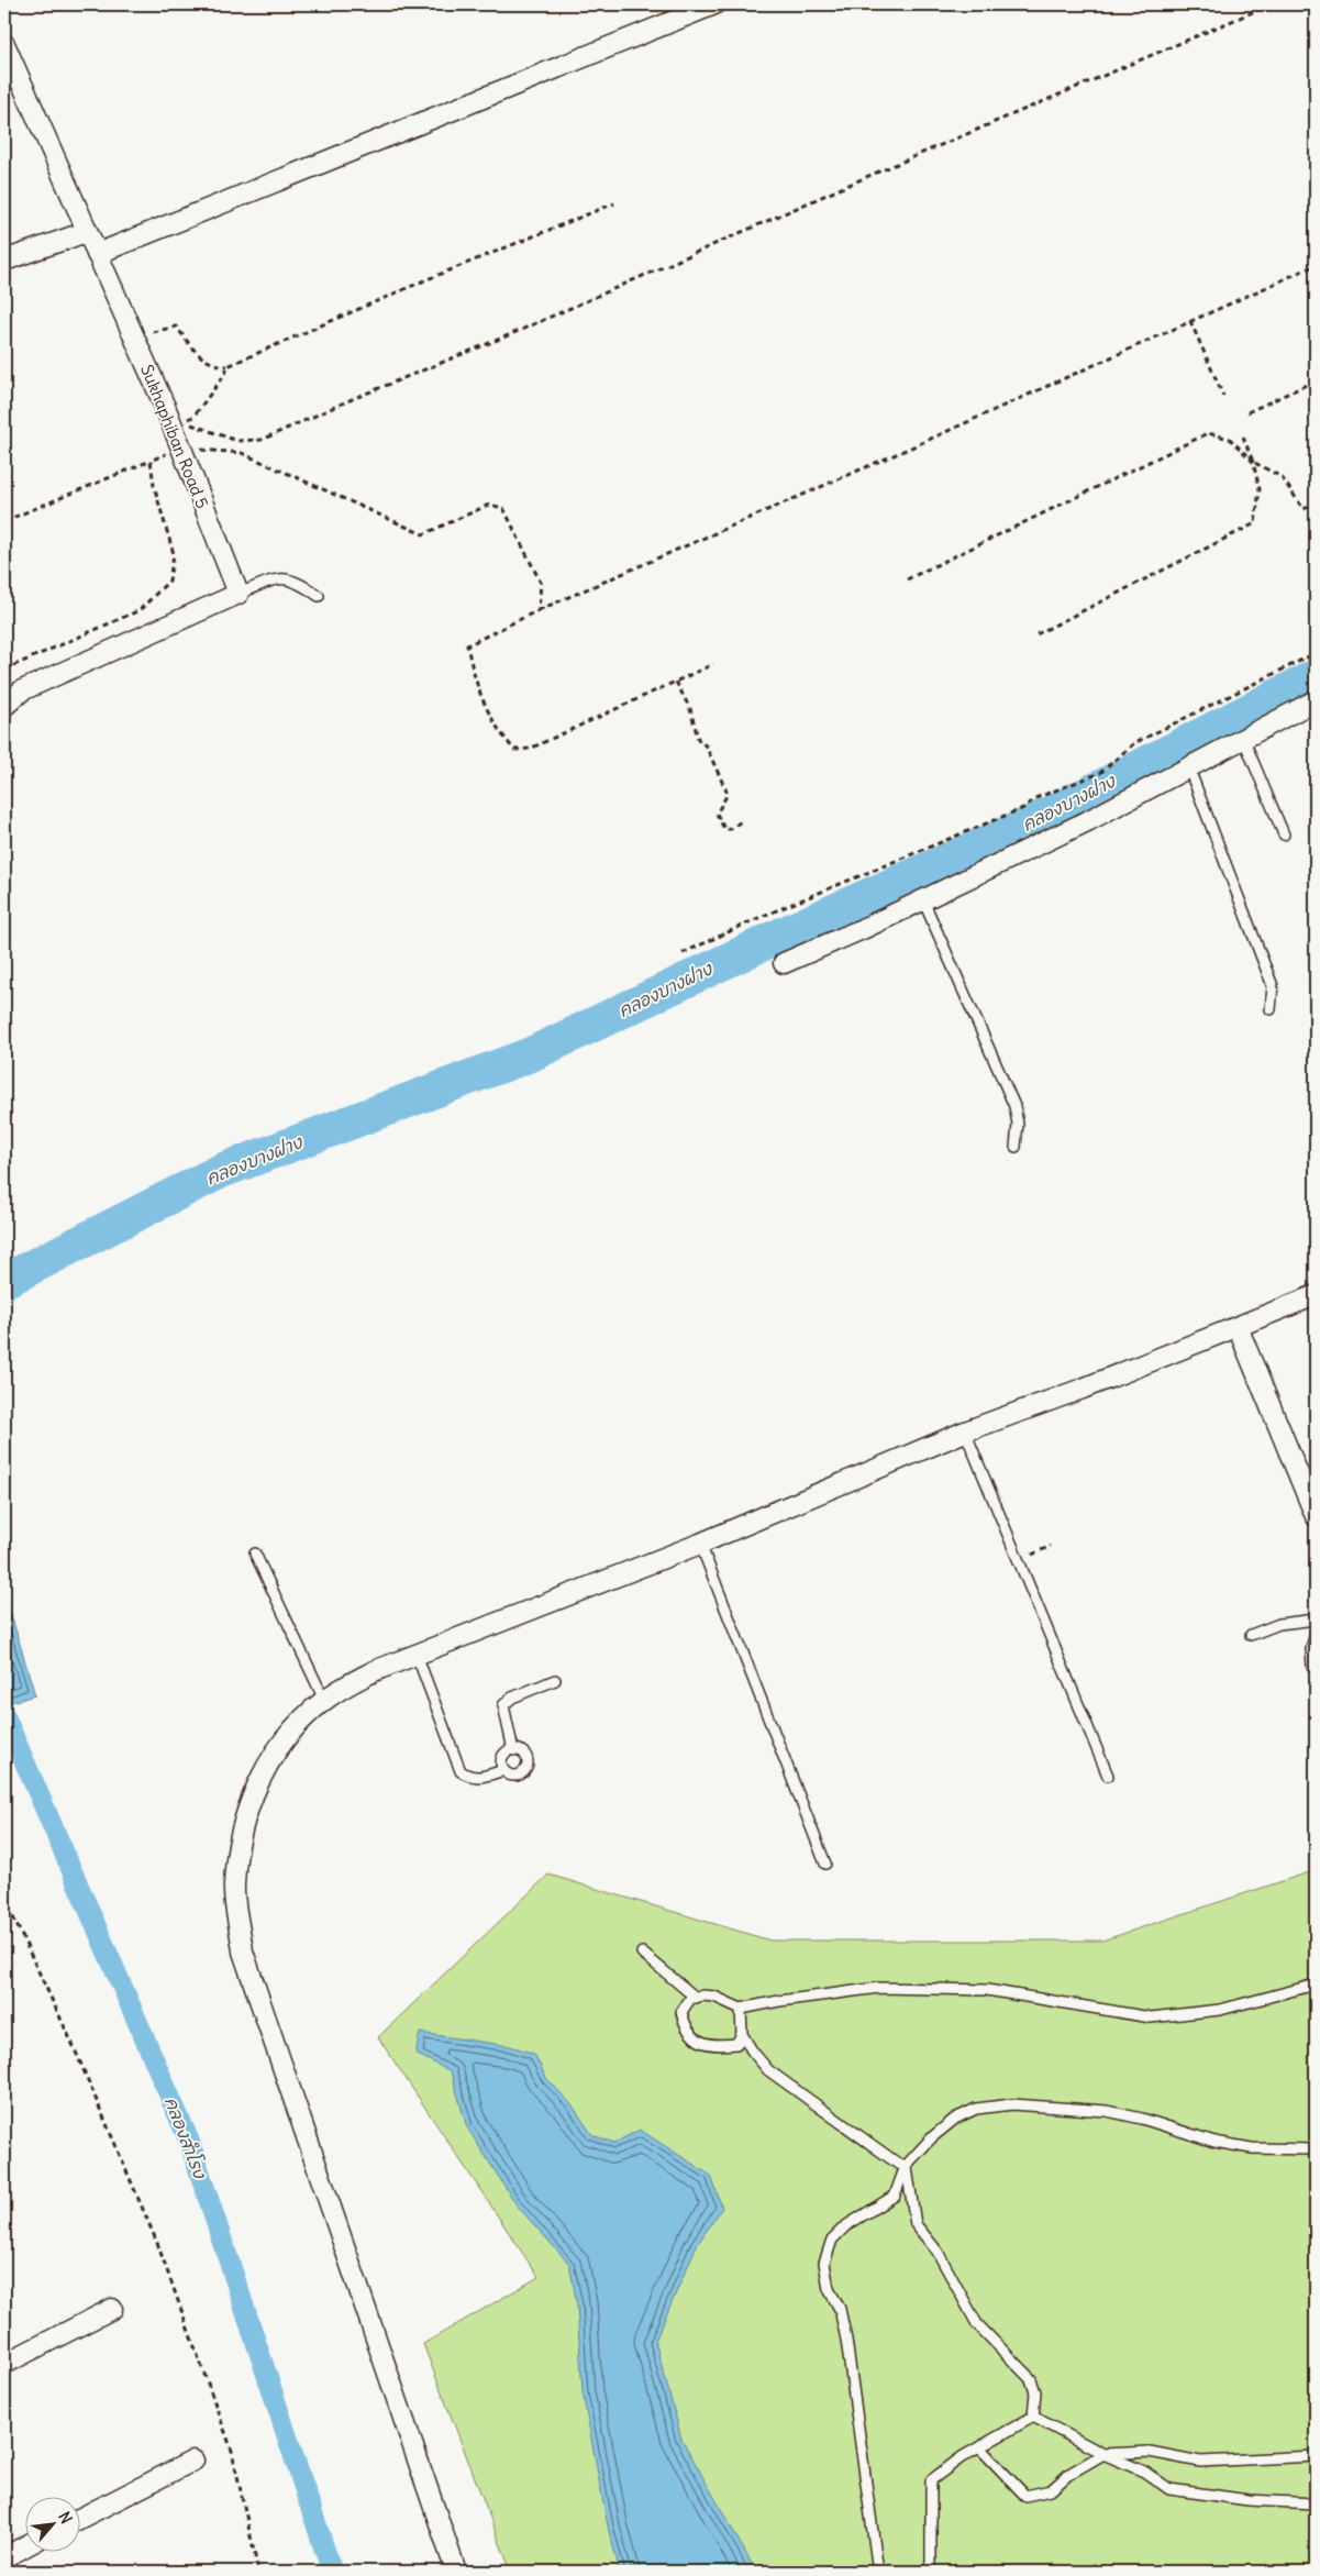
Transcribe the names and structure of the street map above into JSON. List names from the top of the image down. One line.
{"streets":{"street":["Sukhaphiban Road 5"]},"water":["คลองบางฝาง","คลองสำโรง"],"north":"top right"}
